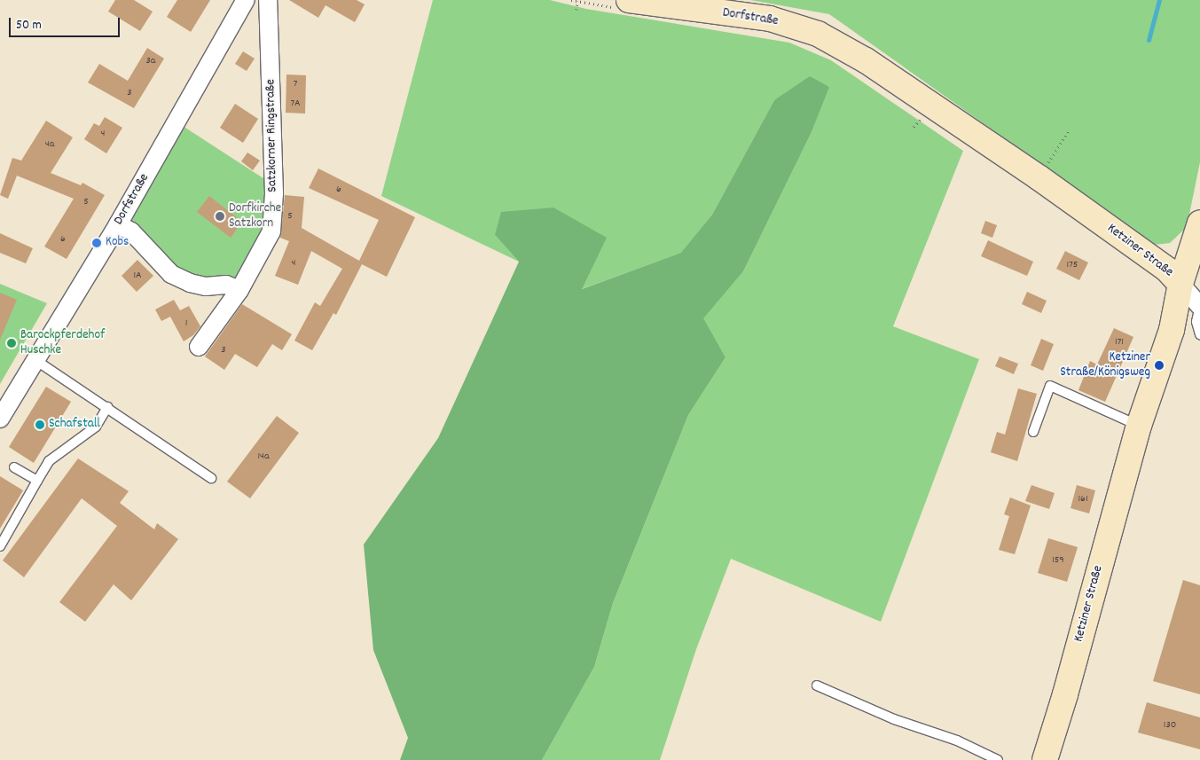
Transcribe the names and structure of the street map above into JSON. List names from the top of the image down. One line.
{"streets":{"street":["Dorfstraße","Satzkorner Ringstraße","Ketziner Straße"]},"crossings":[["Dorfstraße","Ketziner Straße"]],"places":["Dorfkirche Satzkorn","Kobs","Barockpferdehof Huschke","Ketziner Straße/Königsweg","Schafstall"],"house_numbers":["3a","7","3","7A","4","4a","6","5","5","6","4","175","1A","1","171","3","14a","161","159","130"],"scale_bar":"50 m"}
